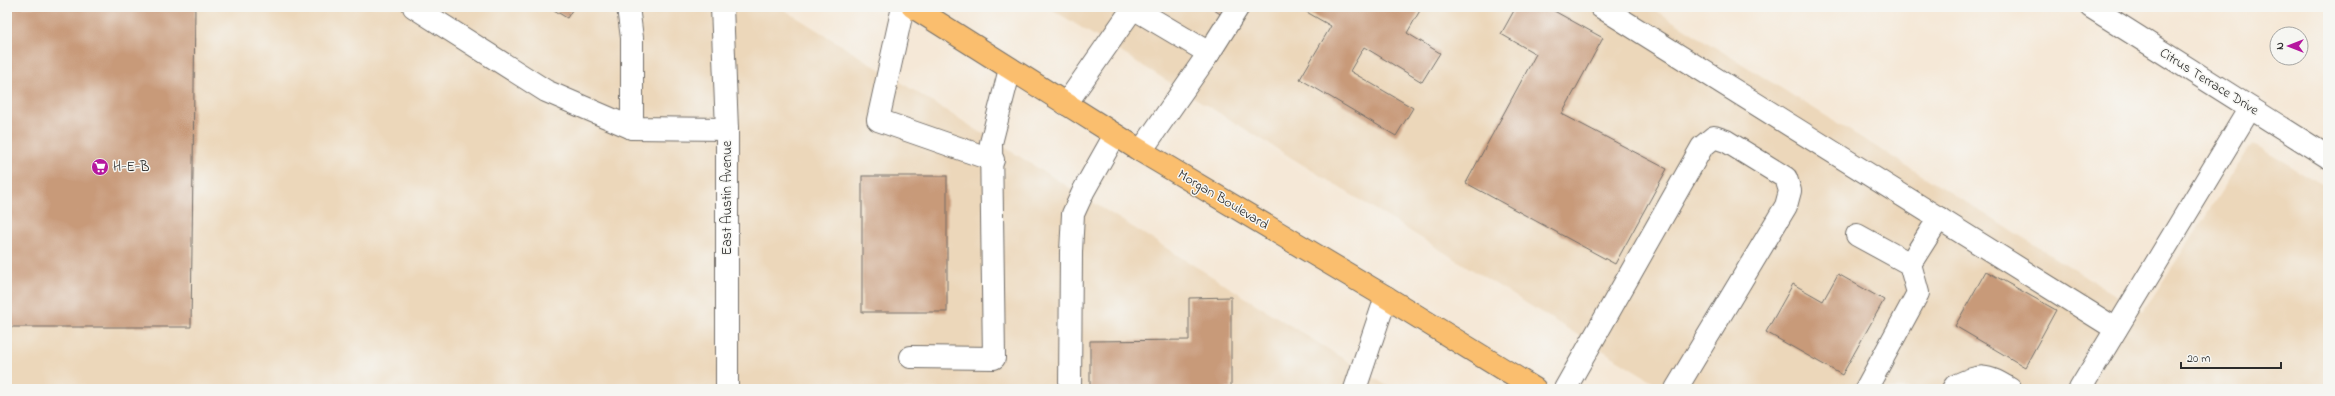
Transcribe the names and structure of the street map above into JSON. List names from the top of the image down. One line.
{"streets":{"main road":["Morgan Boulevard"],"street":["Citrus Terrace Drive","East Austin Avenue"]},"places":{"supermarket":["H-E-B"]},"scale_bar":"20 m","north":"left"}
